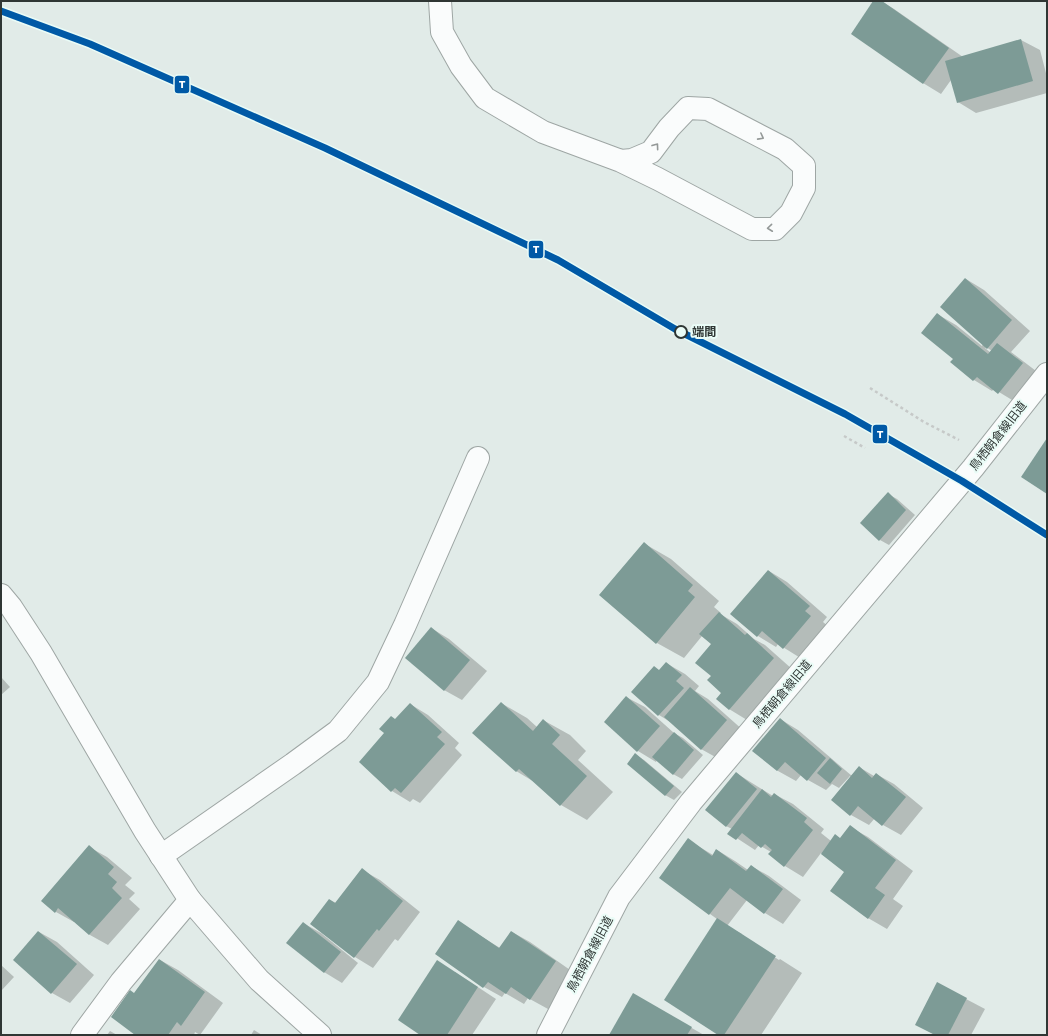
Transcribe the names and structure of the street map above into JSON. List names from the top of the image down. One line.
{"streets":{"street":["鳥栖朝倉線旧道"]},"places":["端間"],"lines":["transit line T"]}
